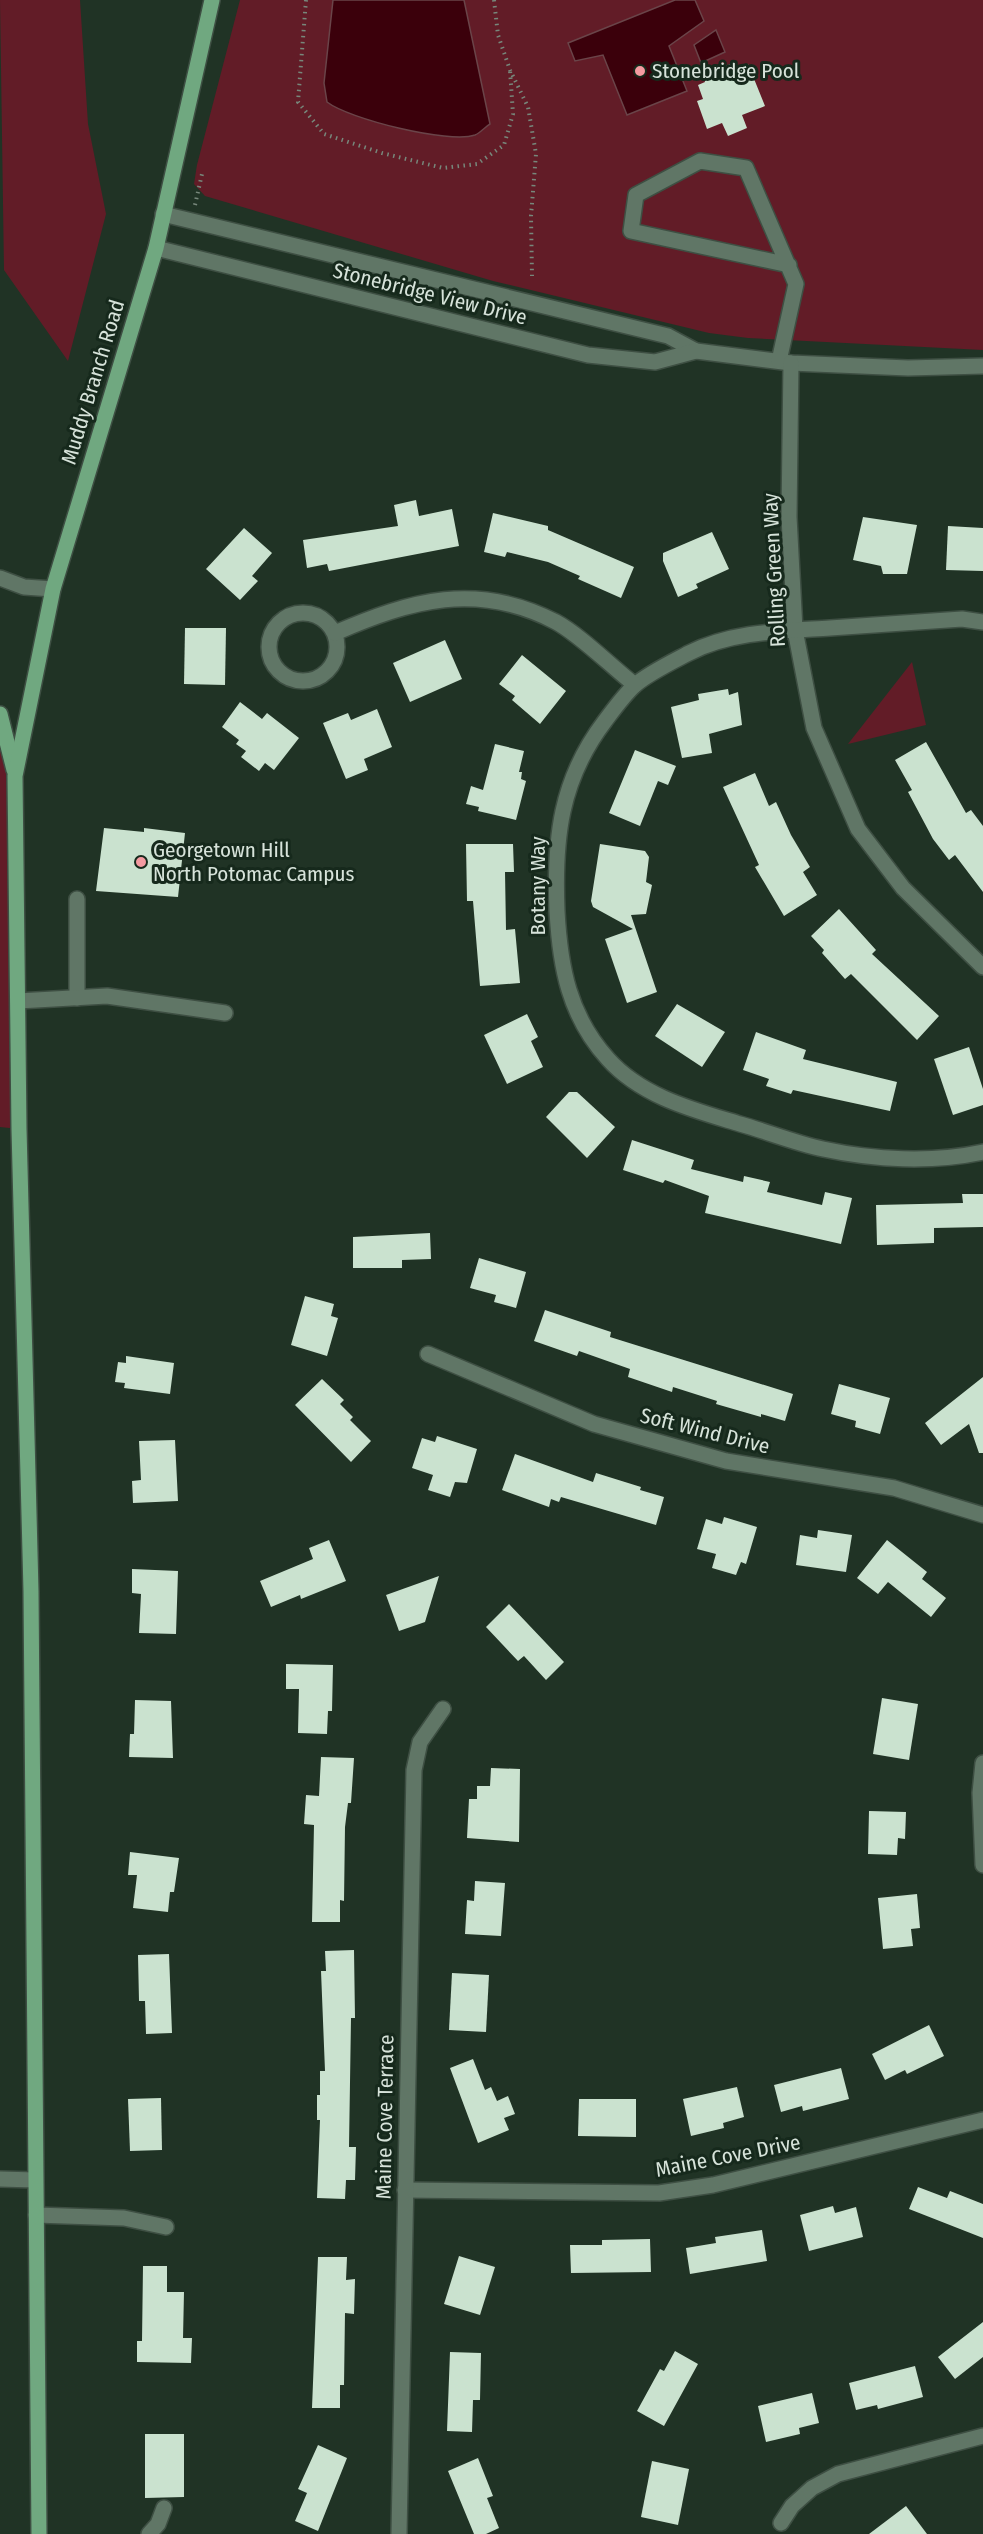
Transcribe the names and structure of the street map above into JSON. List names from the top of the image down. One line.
{"streets":{"main road":["Muddy Branch Road"],"street":["Stonebridge View Drive","Rolling Green Way","Botany Way","Soft Wind Drive","Maine Cove Terrace","Maine Cove Drive"]},"crossings":[["Stonebridge View Drive","Muddy Branch Road"],["Stonebridge View Drive","Rolling Green Way"],["Rolling Green Way","Botany Way"],["Maine Cove Terrace","Maine Cove Drive"]],"places":["Stonebridge Pool","Georgetown Hill North Potomac Campus"]}
